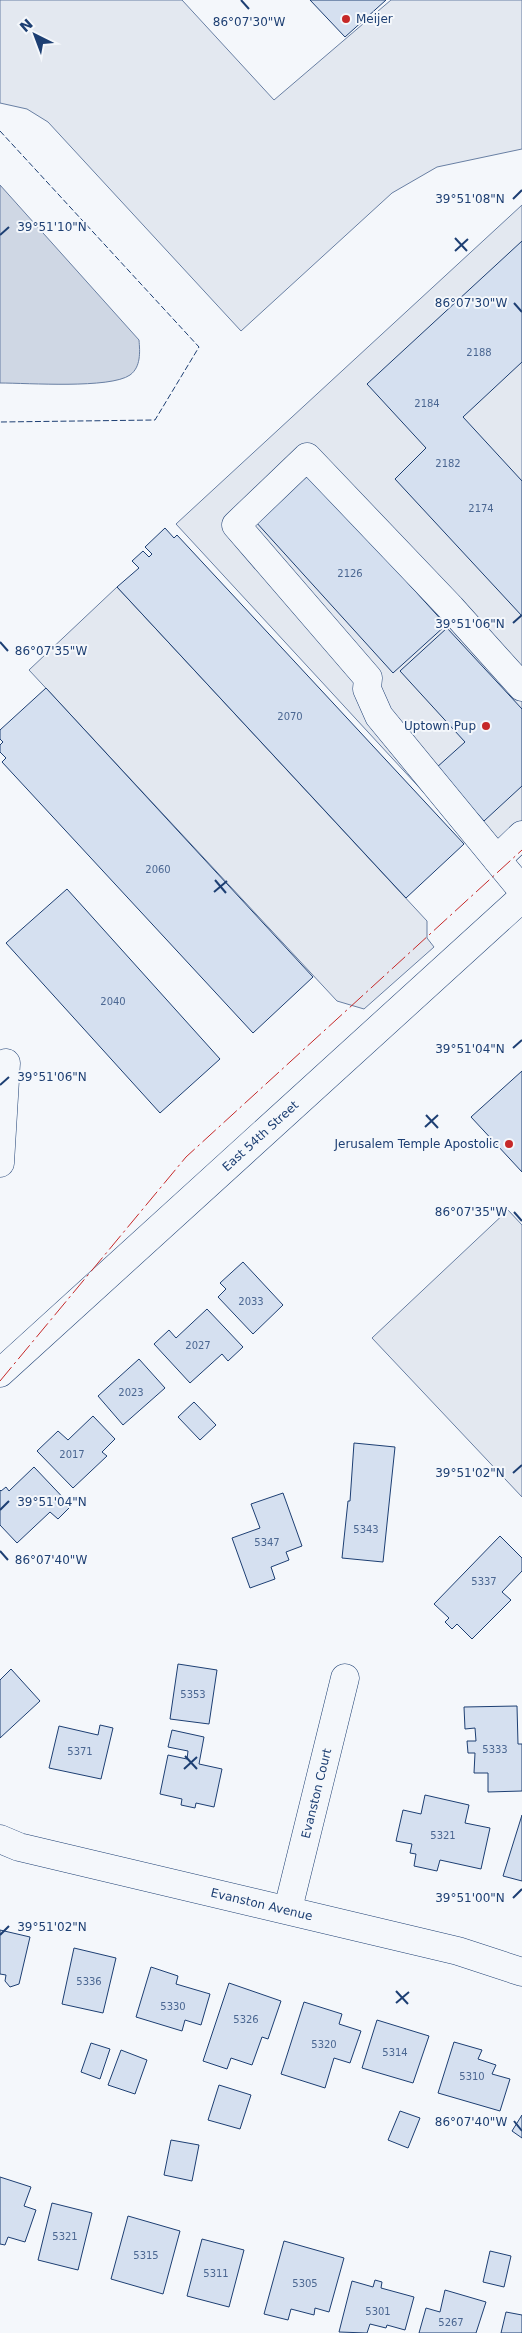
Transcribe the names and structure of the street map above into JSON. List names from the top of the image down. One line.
{"streets":{"street":["East 54th Street","Evanston Court","Evanston Avenue"]},"crossings":[["Evanston Court","Evanston Avenue"]],"places":["Meijer","Uptown Pup","Jerusalem Temple Apostolic"],"house_numbers":["2188","2184","2182","2174","2126","2070","2060","2040","2033","2027","2023","2017","5343","5347","5337","5353","5333","5371","5321","5336","5330","5326","5320","5314","5310","5321","5315","5311","5305","5301","5267"],"north":"top left","coordinates":["86°07'30\"W","39°51'08\"N","39°51'10\"N","39°51'06\"N","86°07'35\"W","39°51'04\"N","39°51'02\"N","86°07'40\"W","39°51'00\"N"]}
